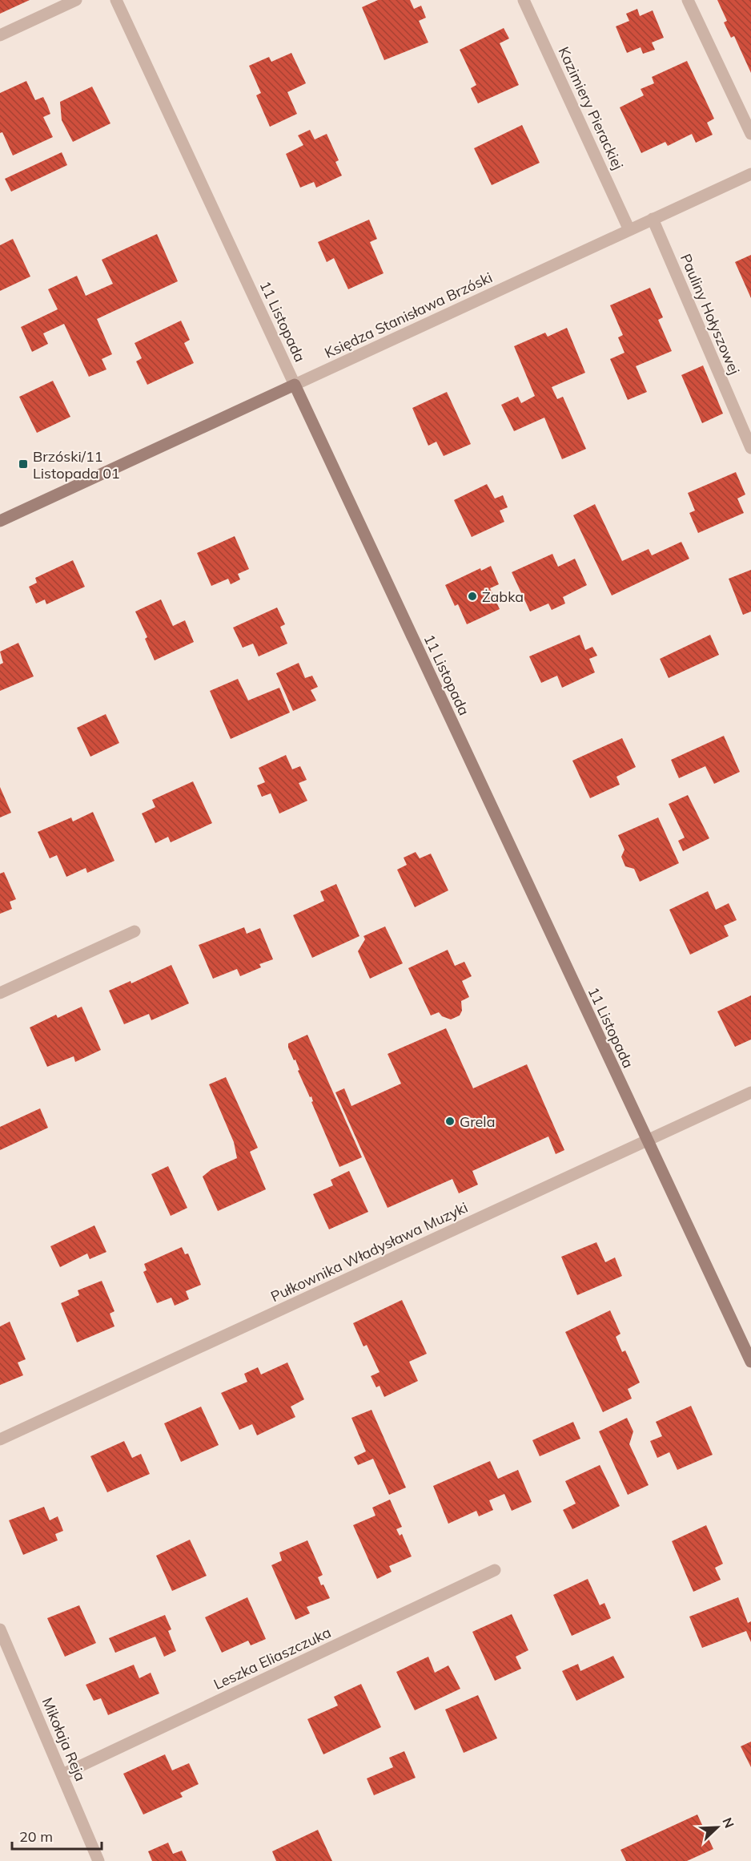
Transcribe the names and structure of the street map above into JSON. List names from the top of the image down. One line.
{"streets":{"main road":["Księdza Stanisława Brzóski","11 Listopada"],"street":["Kazimiery Pierackiej","Pauliny Hołyszowej","Pułkownika Władysława Muzyki","Leszka Eliaszczuka","Mikołaja Reja"]},"crossings":[["Kazimiery Pierackiej","Księdza Stanisława Brzóski"],["Pauliny Hołyszowej","Księdza Stanisława Brzóski"],["Księdza Stanisława Brzóski","11 Listopada"],["11 Listopada","Pułkownika Władysława Muzyki"],["Leszka Eliaszczuka","Mikołaja Reja"]],"places":{"transit":["Brzóski/11 Listopada 01"],"other":["Żabka","Grela"]},"scale_bar":"20 m","north":"top right"}
